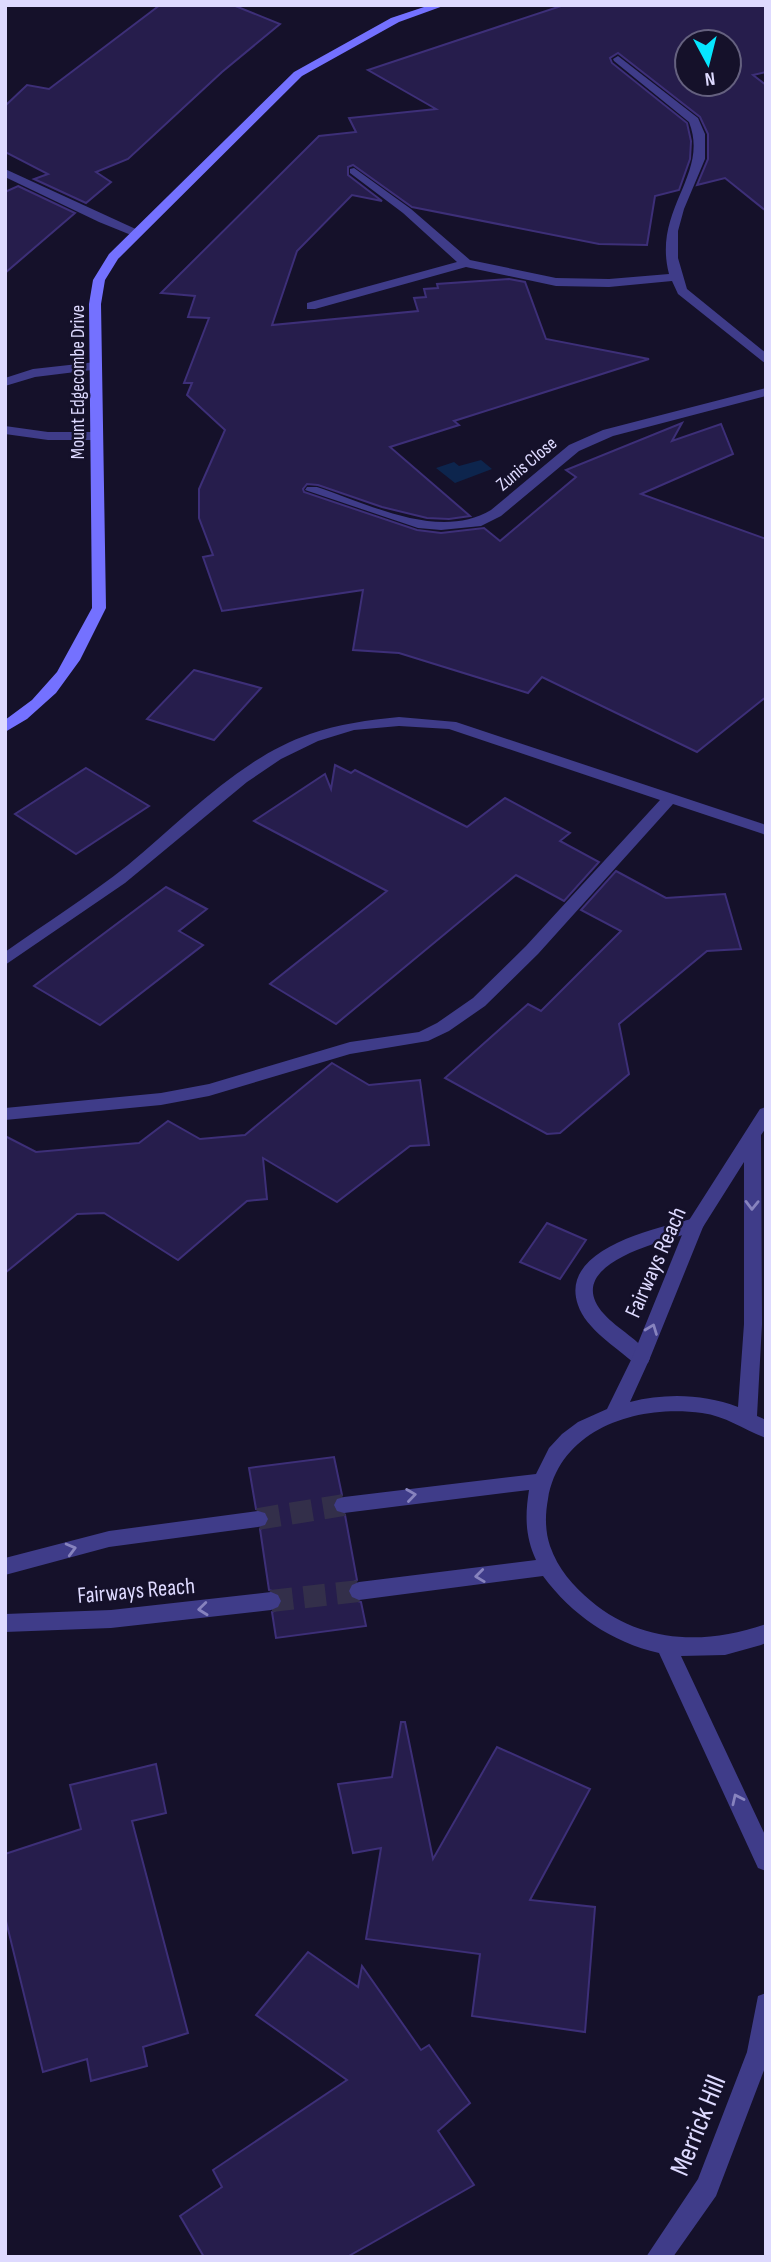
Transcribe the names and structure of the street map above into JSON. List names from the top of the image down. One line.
{"streets":{"street":["Mount Edgecombe Drive","Zunis Close","Fairways Reach","Merrick Hill"]},"north":"bottom"}
